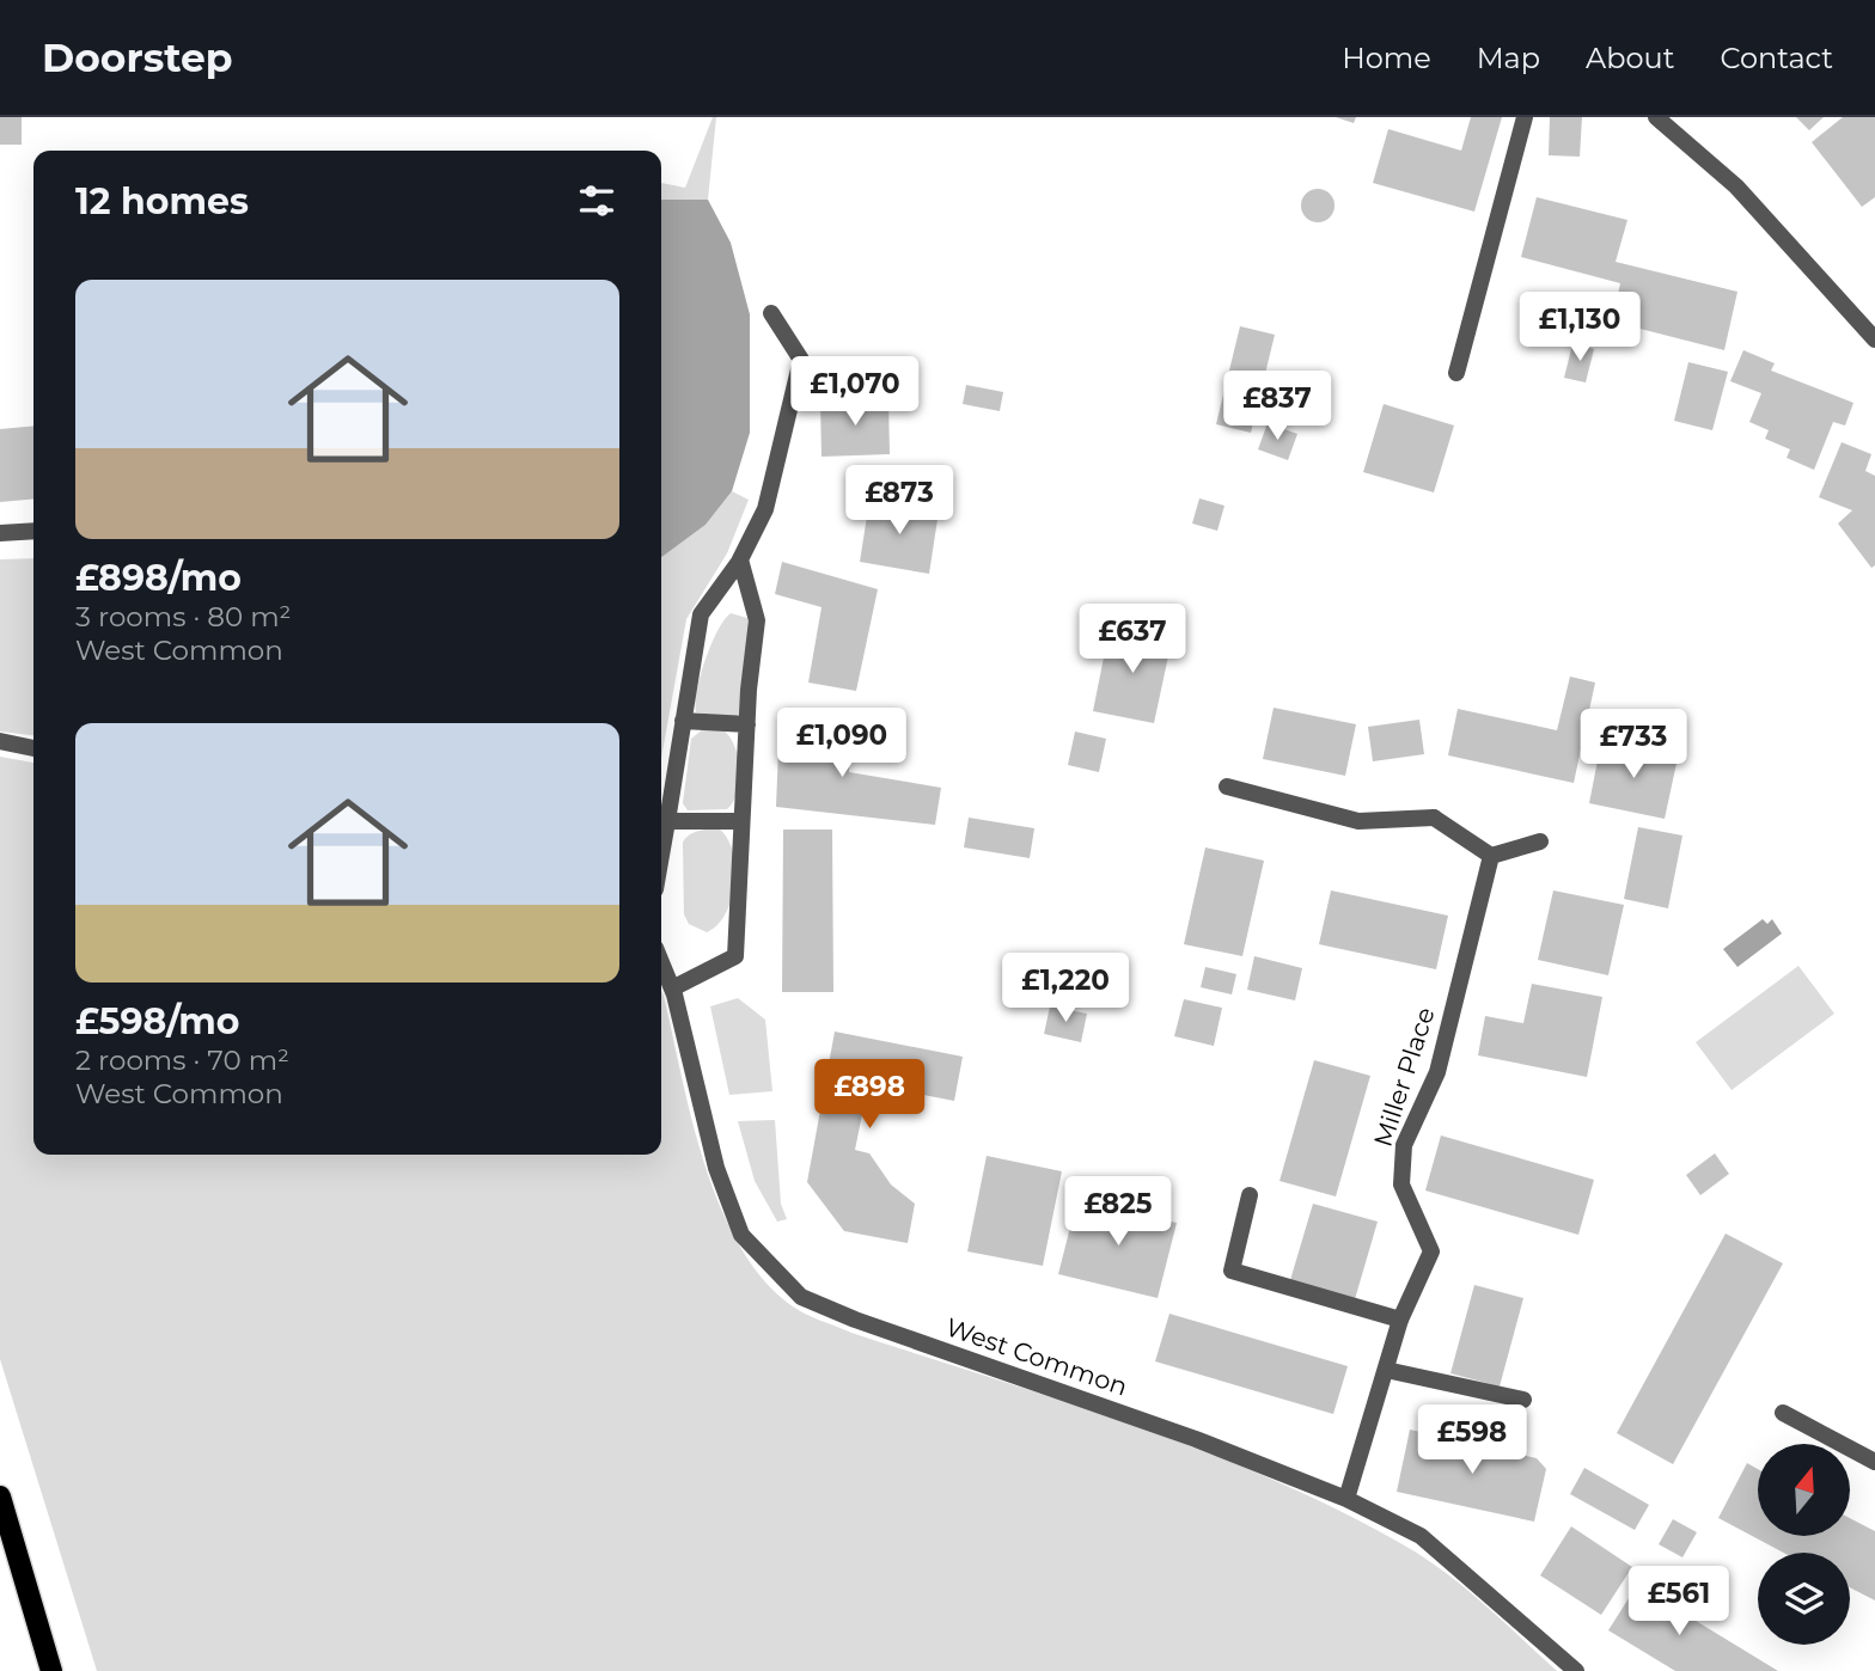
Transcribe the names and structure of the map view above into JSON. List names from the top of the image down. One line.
{"streets":{"street":["Miller Place","West Common"]},"crossings":[["Miller Place","West Common"]],"north":"top","page":{"header":"Doorstep","nav":["Home","Map","About","Contact"],"heading":"12 homes","list":[{"name":"£898/mo","note":"3 rooms · 80 m² · West Common"},{"name":"£598/mo","note":"2 rooms · 70 m² · West Common"}],"price":["£1,130","£1,070","£837","£873","£637","£1,090","£733","£1,220","£898","£825","£598","£561"]}}
